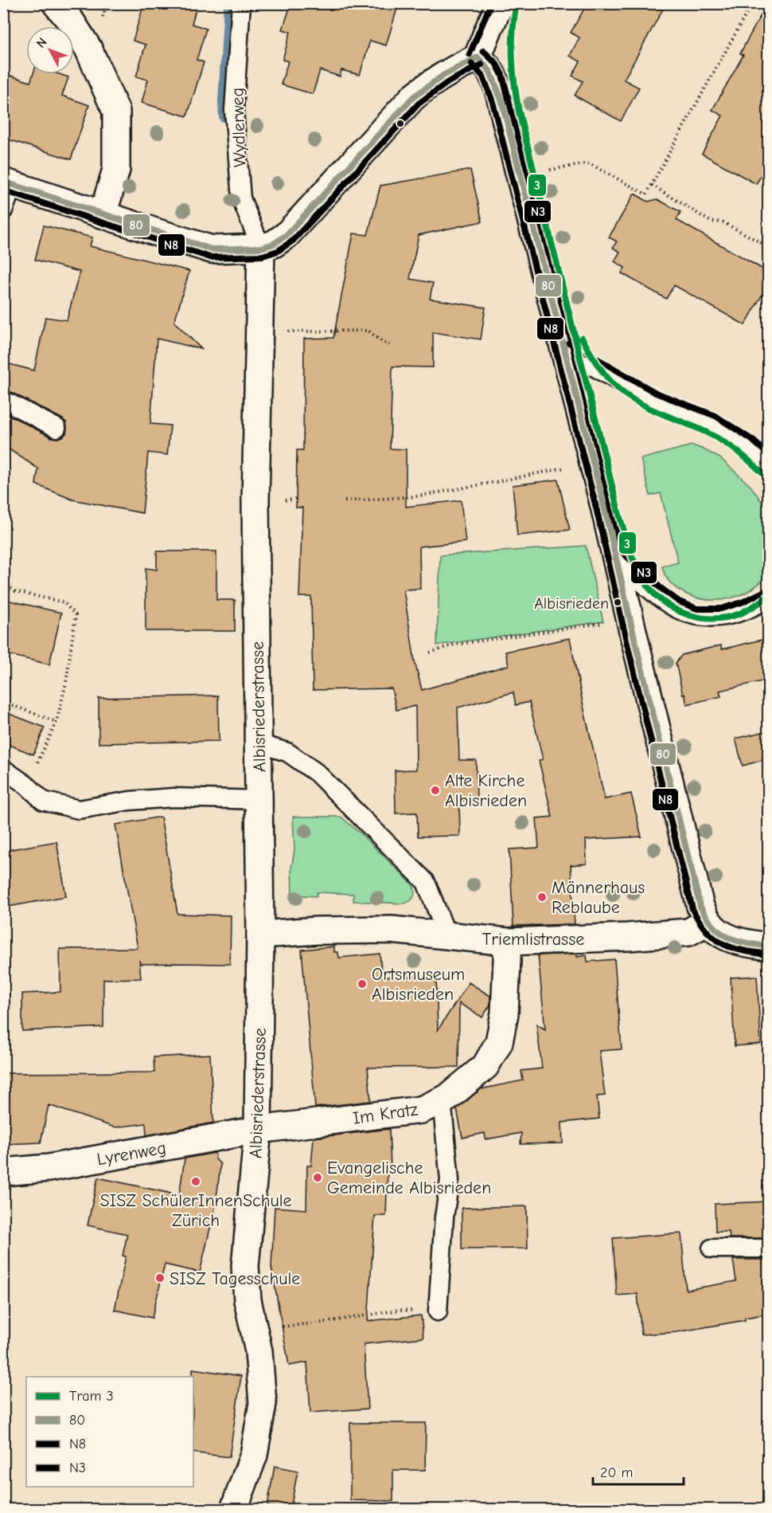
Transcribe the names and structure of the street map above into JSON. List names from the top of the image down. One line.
{"streets":{"street":["Albisriederstrasse","Triemlistrasse","Im Kratz","Lyrenweg"],"lane":["Wydlerweg"]},"crossings":[["Wydlerweg","Albisriederstrasse"],["Albisriederstrasse","Triemlistrasse"],["Albisriederstrasse","Im Kratz"],["Albisriederstrasse","Lyrenweg"],["Triemlistrasse","Im Kratz"],["Im Kratz","Lyrenweg"]],"places":["Albisrieden","Alte Kirche Albisrieden","Männerhaus Reblaube","Ortsmuseum Albisrieden","Evangelische Gemeinde Albisrieden","SISZ SchülerInnenSchule Zürich","SISZ Tagesschule"],"lines":["tram line 3","transit line N3","transit line 80","transit line N8"],"legend":["Tram 3","80","N8","N3"],"scale_bar":"20 m","north":"top left"}
